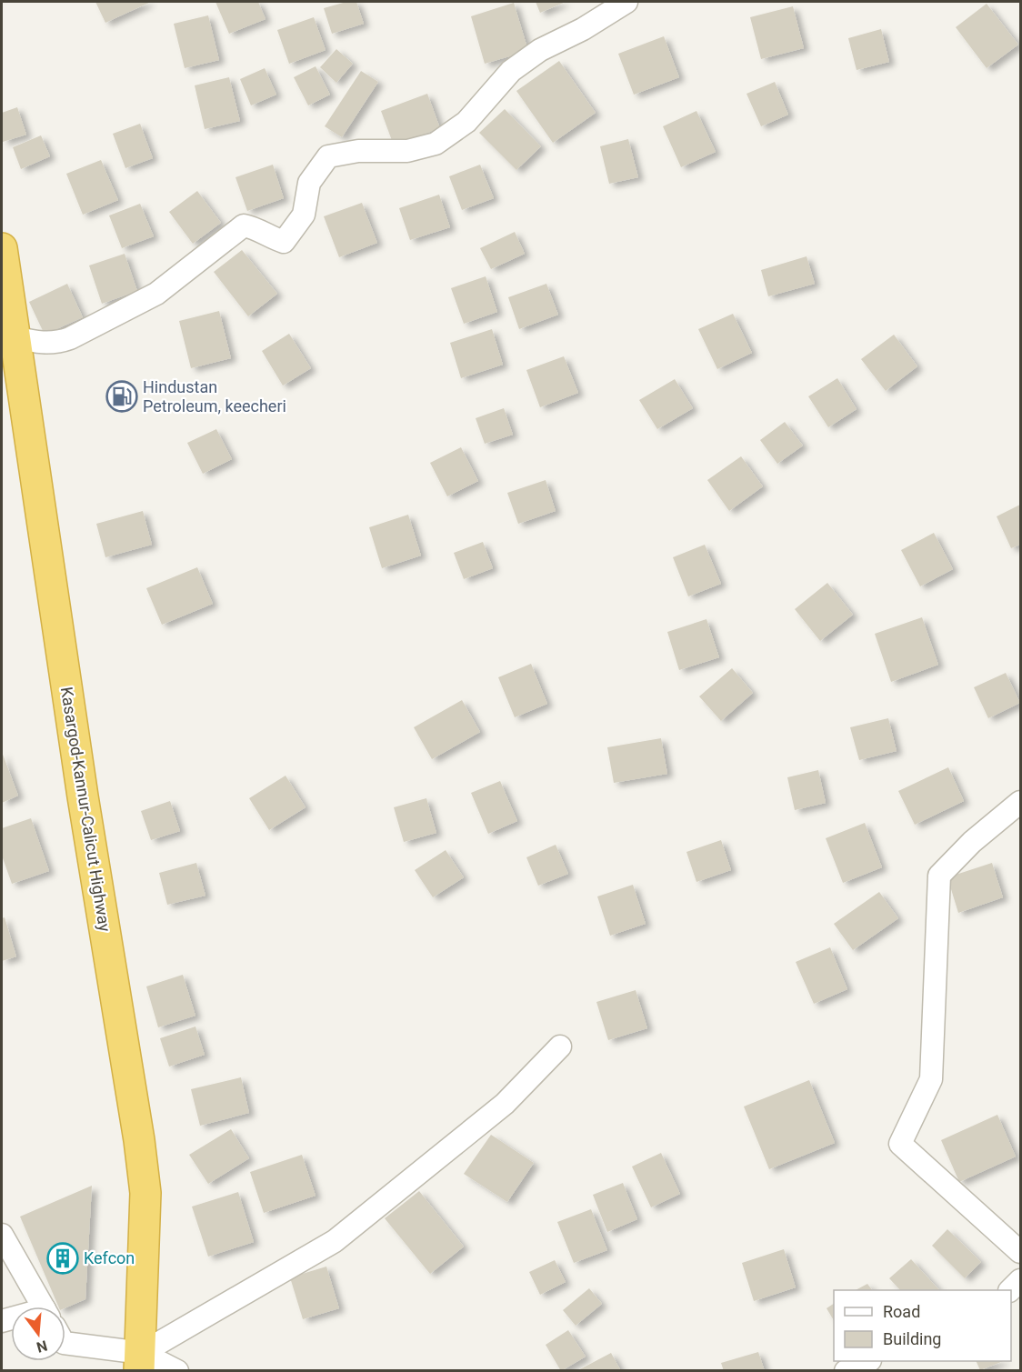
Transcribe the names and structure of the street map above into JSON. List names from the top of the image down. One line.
{"streets":{"highway":["Kasargod-Kannur-Calicut Highway"]},"places":{"fuel station":["Hindustan Petroleum, keecheri"],"building":["Kefcon"]},"legend":["Road","Building"],"north":"bottom"}
